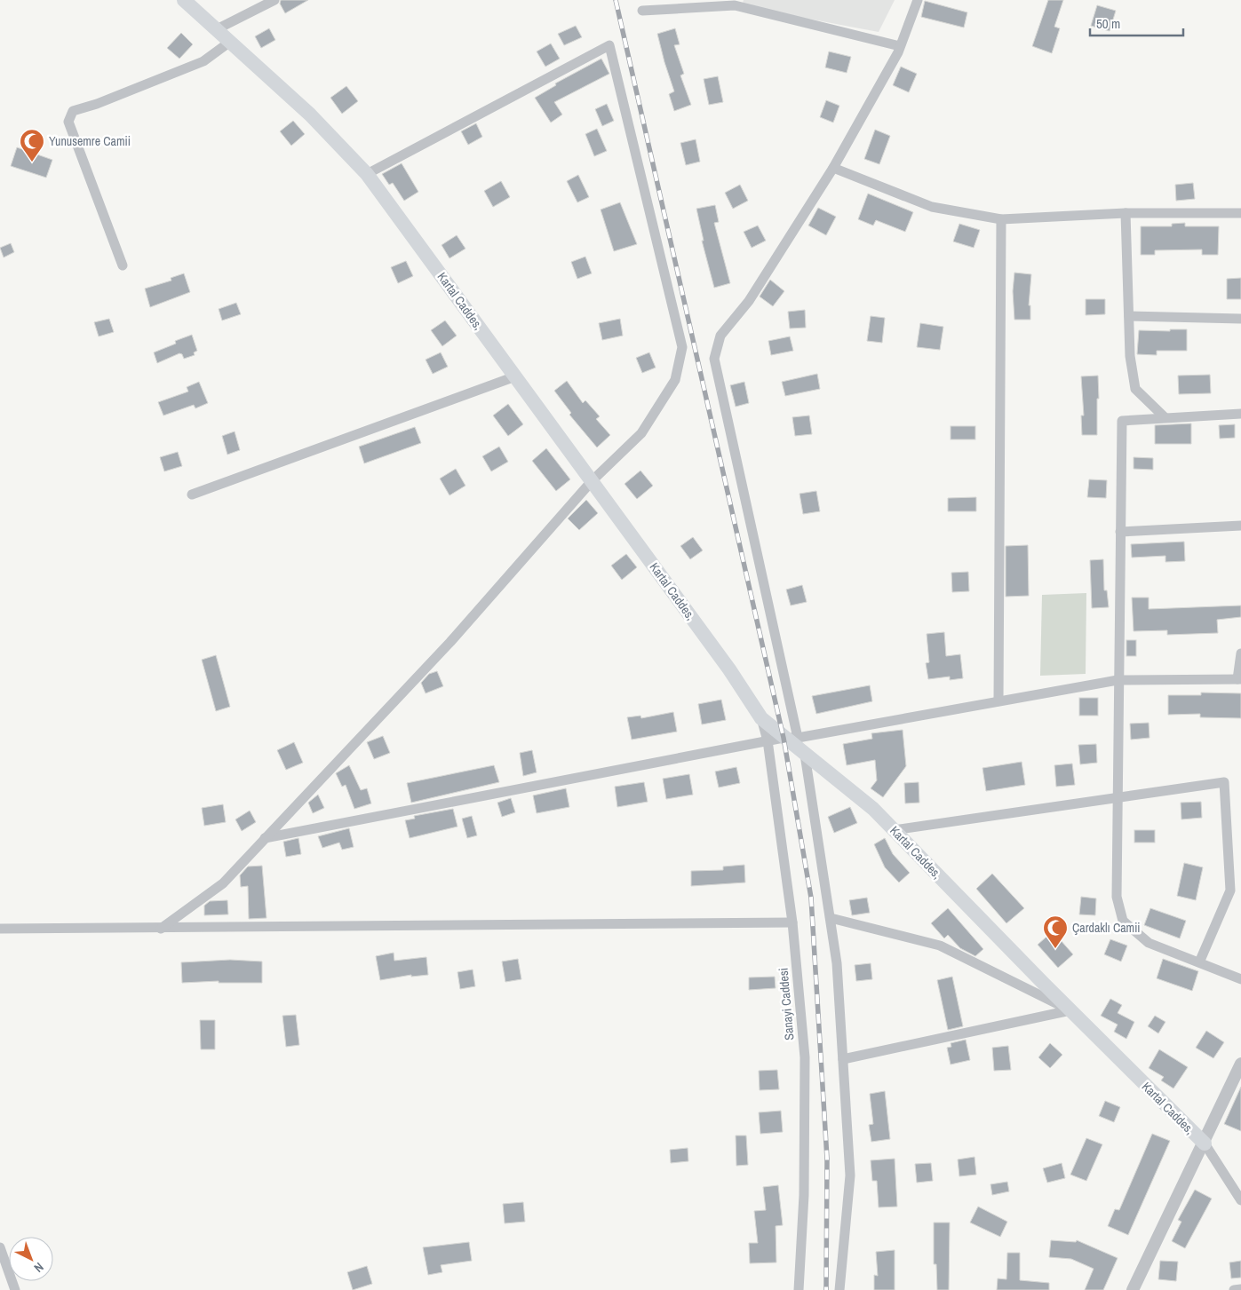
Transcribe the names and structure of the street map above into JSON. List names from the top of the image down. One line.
{"streets":{"main road":["Kartal Caddes,"],"street":["Sanayi Caddesi"]},"crossings":[["Kartal Caddes,","Sanayi Caddesi"]],"places":{"mosque":["Yunusemre Camii","Çardaklı Camii"]},"scale_bar":"50 m","north":"bottom right"}
